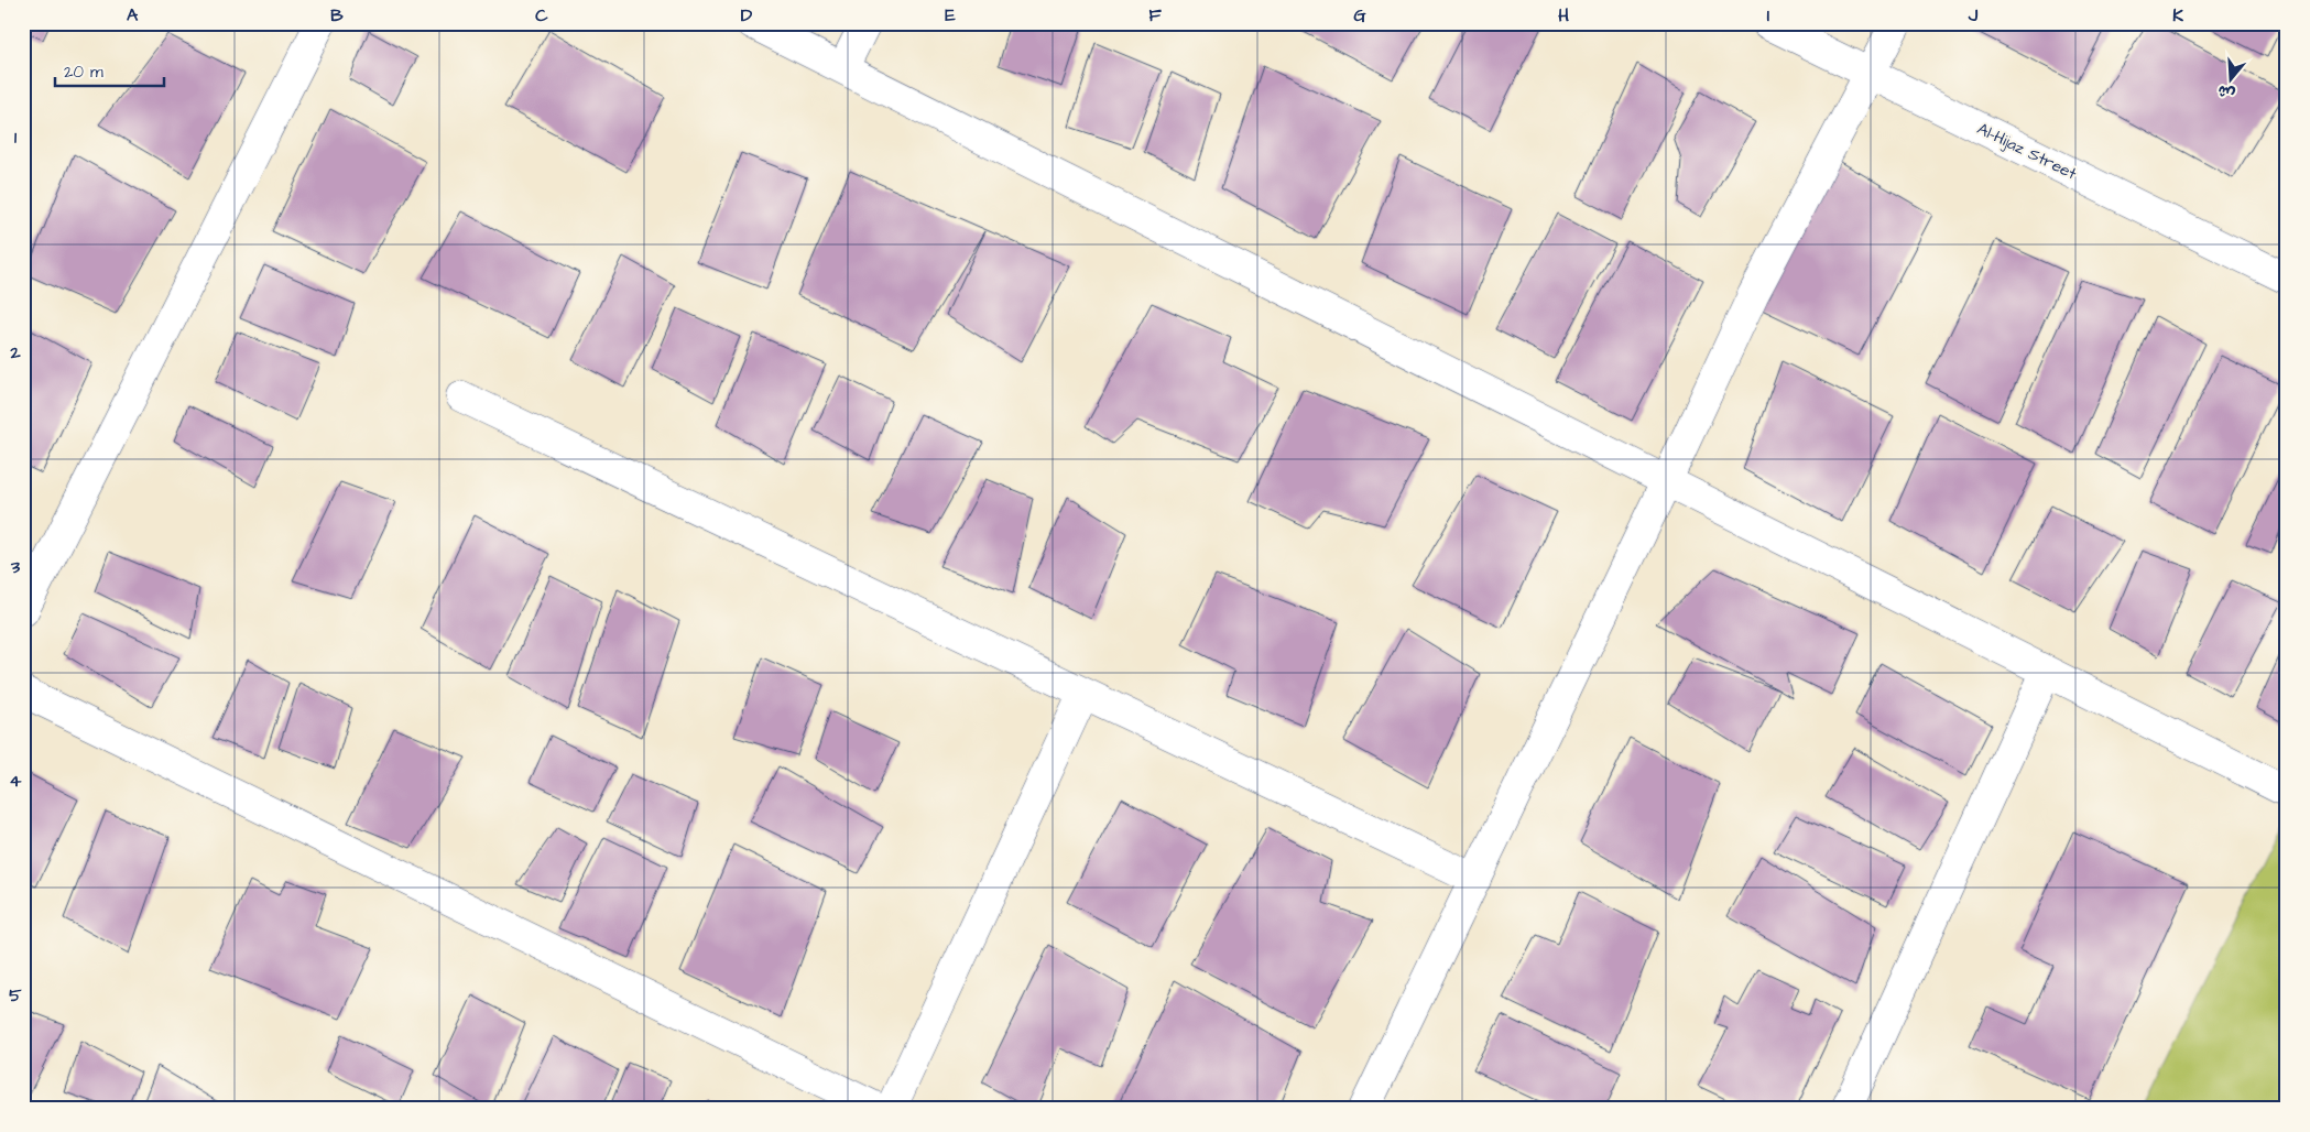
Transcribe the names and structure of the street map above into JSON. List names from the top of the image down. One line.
{"streets":{"street":["Al-Hijaz Street"]},"scale_bar":"20 m","north":"bottom","grid":{"columns":["A","B","C","D","E","F","G","H","I","J","K"],"rows":["1","2","3","4","5"]}}
